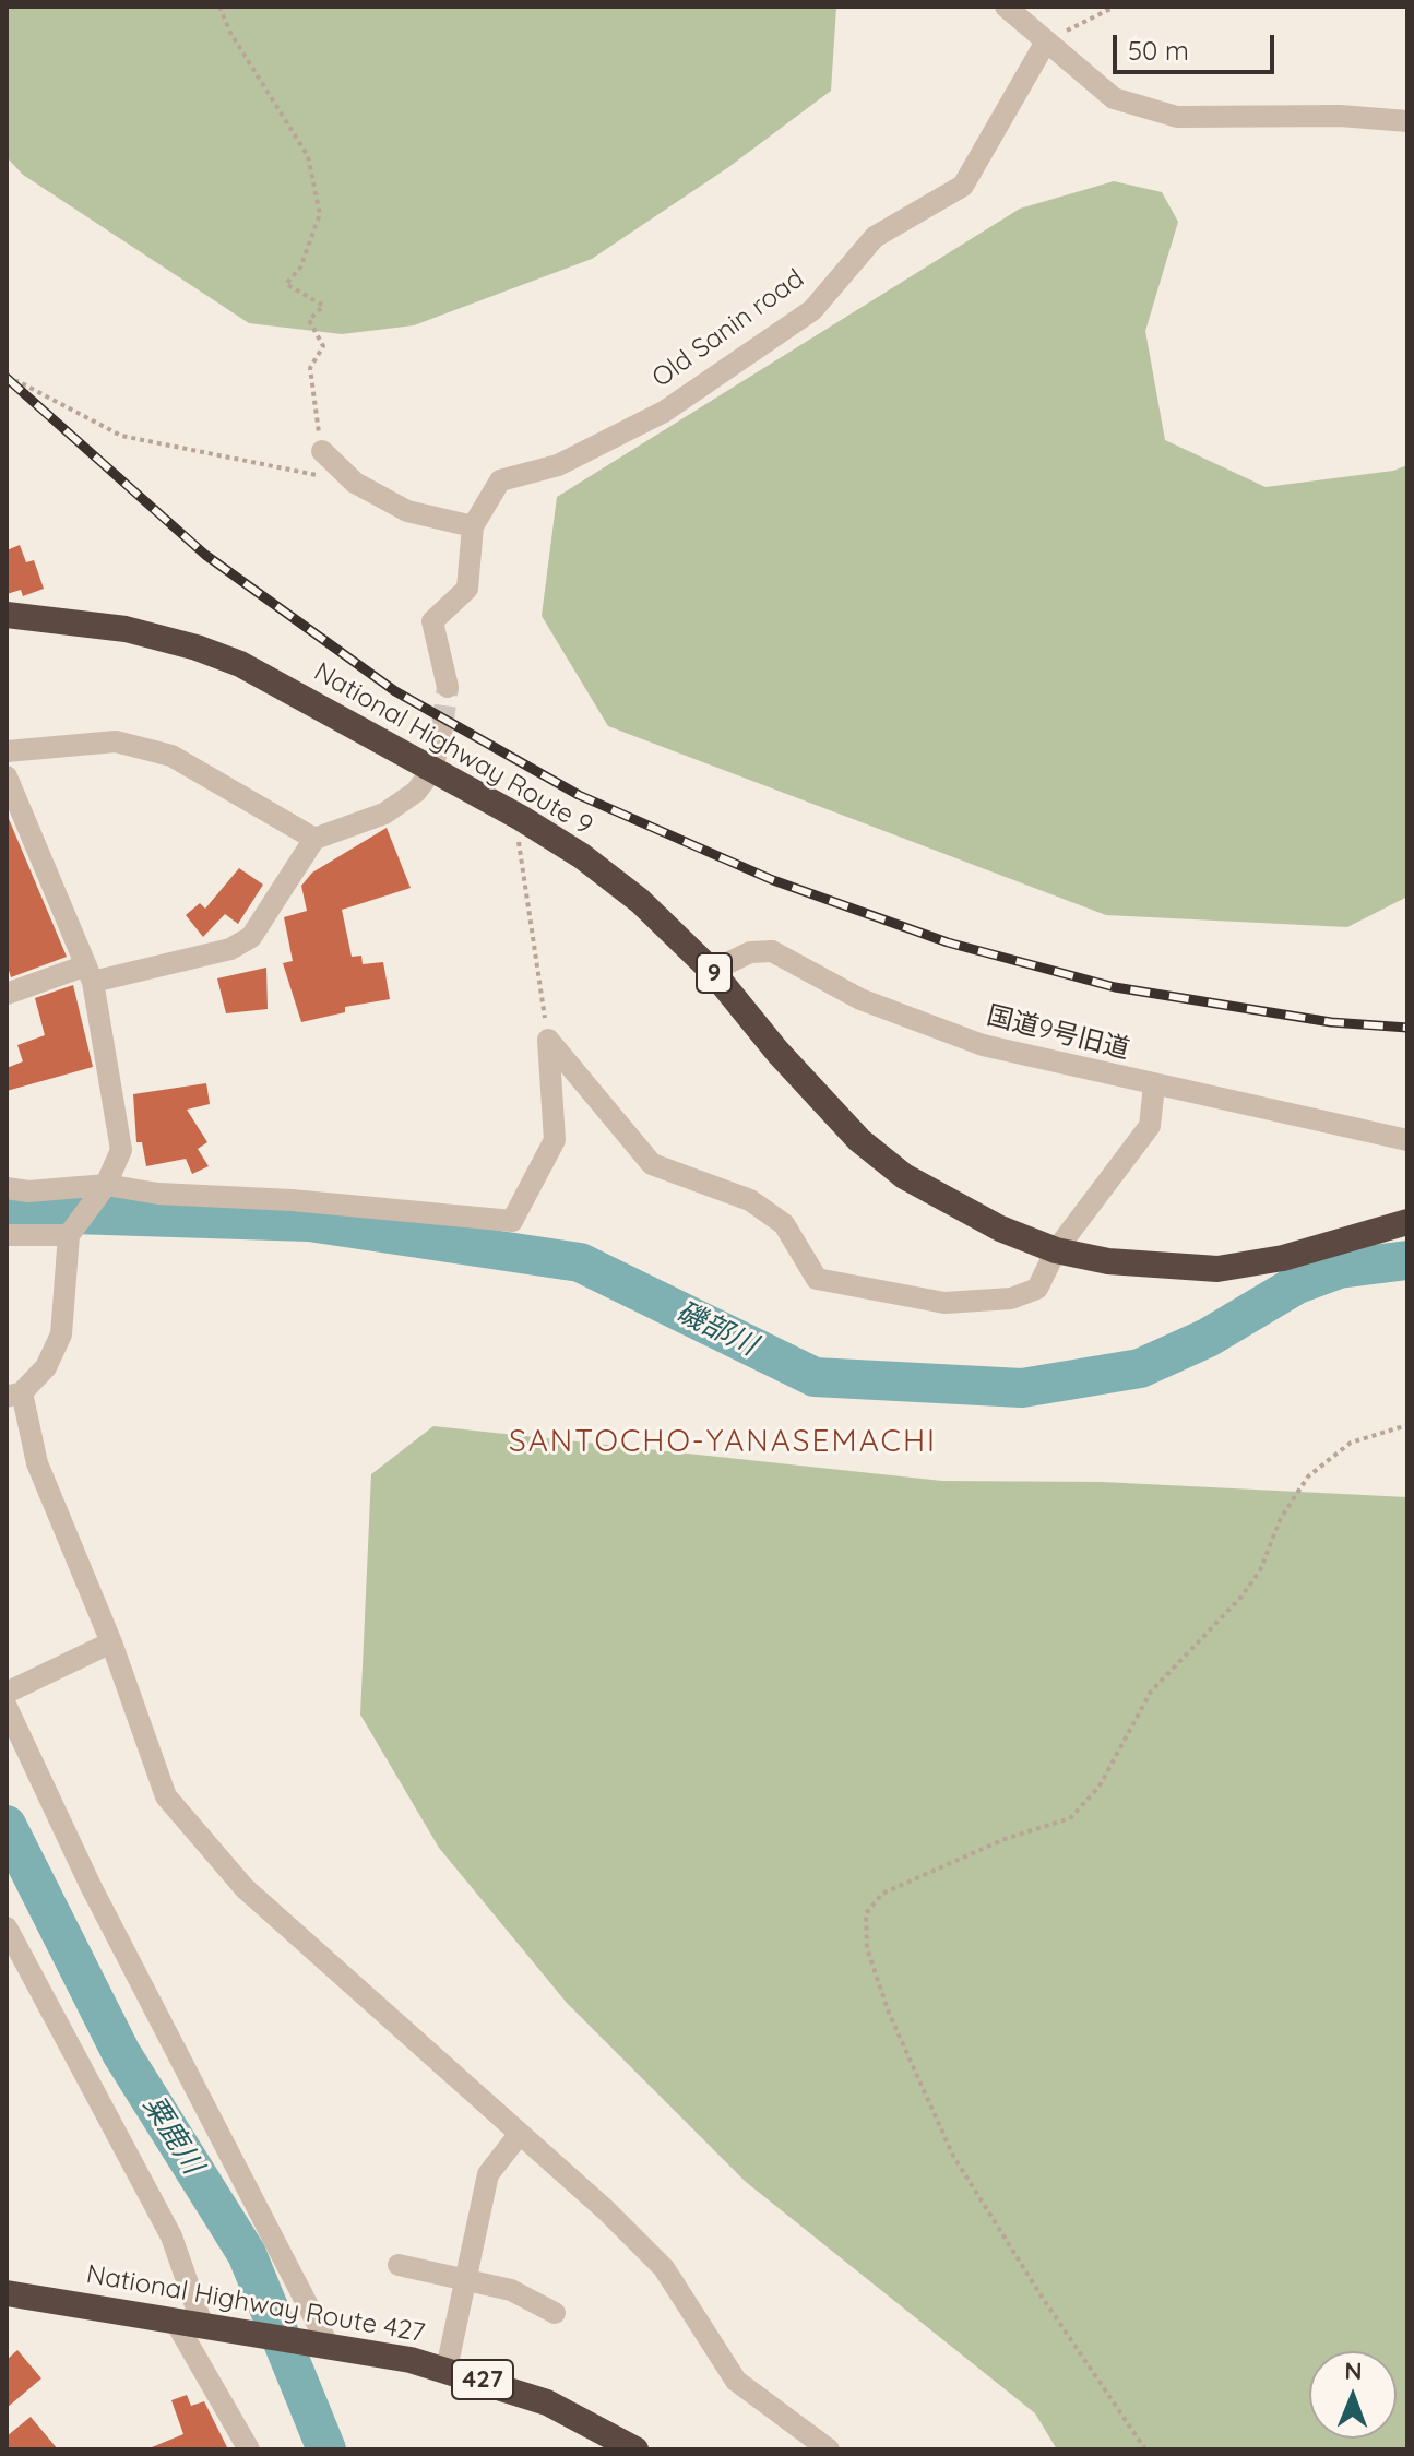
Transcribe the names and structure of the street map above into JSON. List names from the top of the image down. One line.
{"streets":{"highway":["National Highway Route 9","9","National Highway Route 427","427"],"street":["Old Sanin road","国道9号旧道"]},"crossings":[["National Highway Route 9","国道9号旧道"]],"districts":["SANTOCHO-YANASEMACHI"],"water":["磯部川","粟鹿川"],"scale_bar":"50 m","north":"top"}
